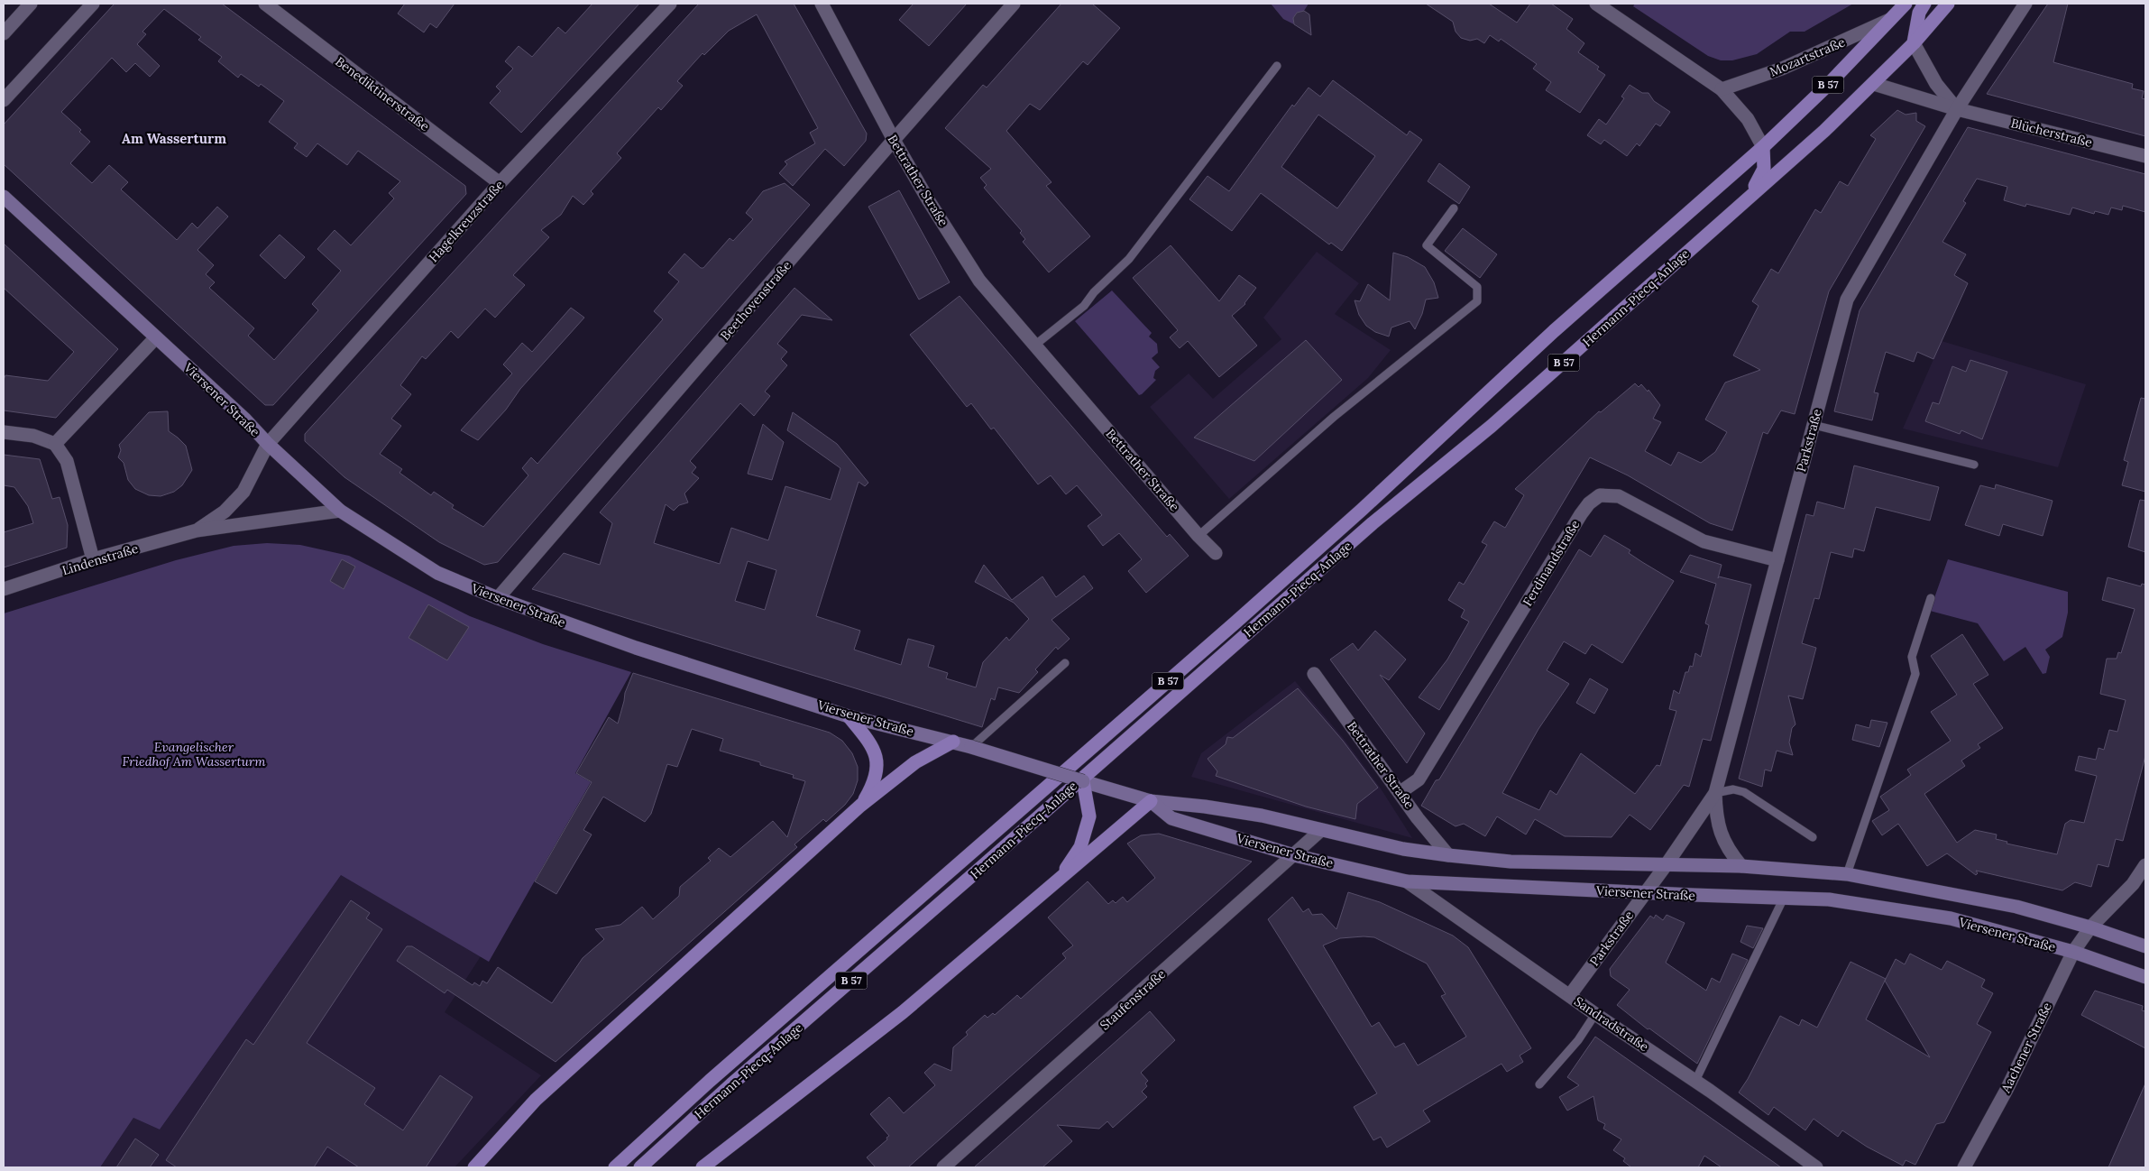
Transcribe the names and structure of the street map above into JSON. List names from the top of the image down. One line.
{"streets":{"main road":["B 57","Hermann-Piecq-Anlage","Viersener Straße"],"street":["Mozartstraße","Benediktinerstraße","Blücherstraße","Bettrather Straße","Hagelkreuzstraße","Beethovenstraße","Parkstraße","Lindenstraße","Ferdinandstraße","Staufenstraße","Sandradstraße","Aachener Straße"]},"crossings":[["Mozartstraße","B 57"],["Mozartstraße","Hermann-Piecq-Anlage"],["B 57","Hermann-Piecq-Anlage"],["Benediktinerstraße","Hagelkreuzstraße"],["Blücherstraße","Hermann-Piecq-Anlage"],["Blücherstraße","Parkstraße"],["Bettrather Straße","Beethovenstraße"],["Bettrather Straße","Viersener Straße"],["Bettrather Straße","Ferdinandstraße"],["Hagelkreuzstraße","Viersener Straße"],["Hagelkreuzstraße","Lindenstraße"],["Beethovenstraße","Viersener Straße"],["Viersener Straße","Parkstraße"],["Viersener Straße","Lindenstraße"],["Viersener Straße","Staufenstraße"],["Viersener Straße","Sandradstraße"],["Viersener Straße","Aachener Straße"],["Parkstraße","Ferdinandstraße"],["Parkstraße","Sandradstraße"]],"districts":["Am Wasserturm"],"parks":["Evangelischer Friedhof Am Wasserturm"]}
